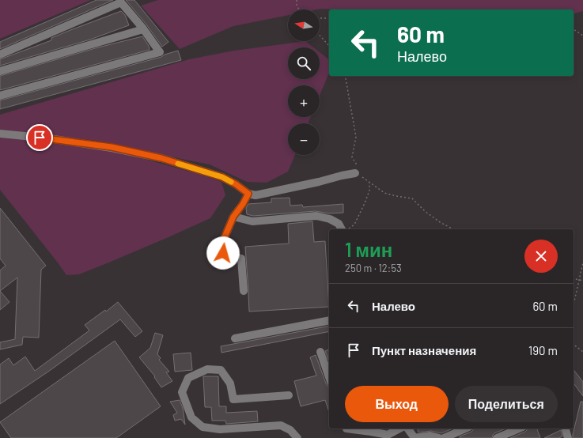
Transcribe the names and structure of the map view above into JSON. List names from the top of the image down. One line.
{"north":"left","page":{"map_buttons":["+","−"],"turn":["60 m","Налево"],"heading":["1 мин","250 m · 12:53"],"list":[{"name":"Налево","value":"60 m"},{"name":"Пункт назначения","value":"190 m"}],"buttons":["Выход","Поделиться"]}}
